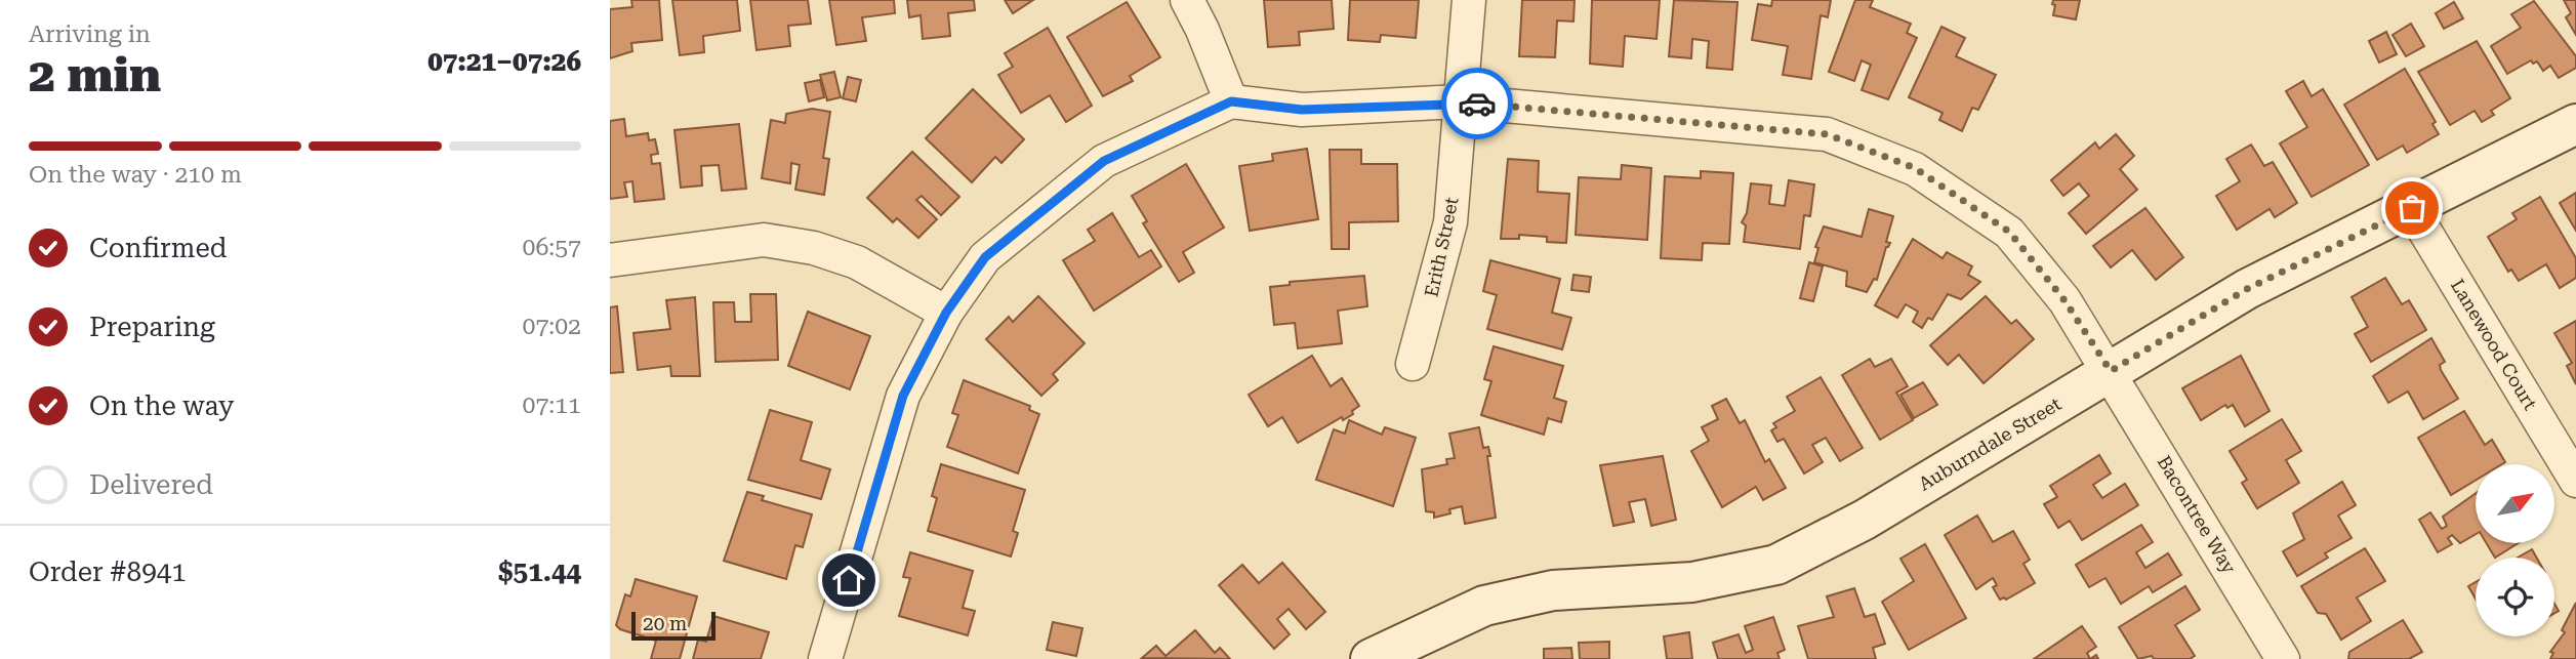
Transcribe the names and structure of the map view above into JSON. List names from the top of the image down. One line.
{"streets":{"street":["Erith Street","Lanewood Court","Auburndale Street","Bacontree Way"]},"crossings":[["Erith Street","Bacontree Way"],["Lanewood Court","Auburndale Street"],["Auburndale Street","Bacontree Way"]],"scale_bar":"20 m","north":"top right","page":{"heading":["2 min","Arriving in","07:21–07:26"],"panel":["Order #8941","$51.44"],"bar":"On the way · 210 m","list":[["Confirmed","06:57"],["Preparing","07:02"],["On the way","07:11"],"Delivered"],"scale":"20 m"}}
